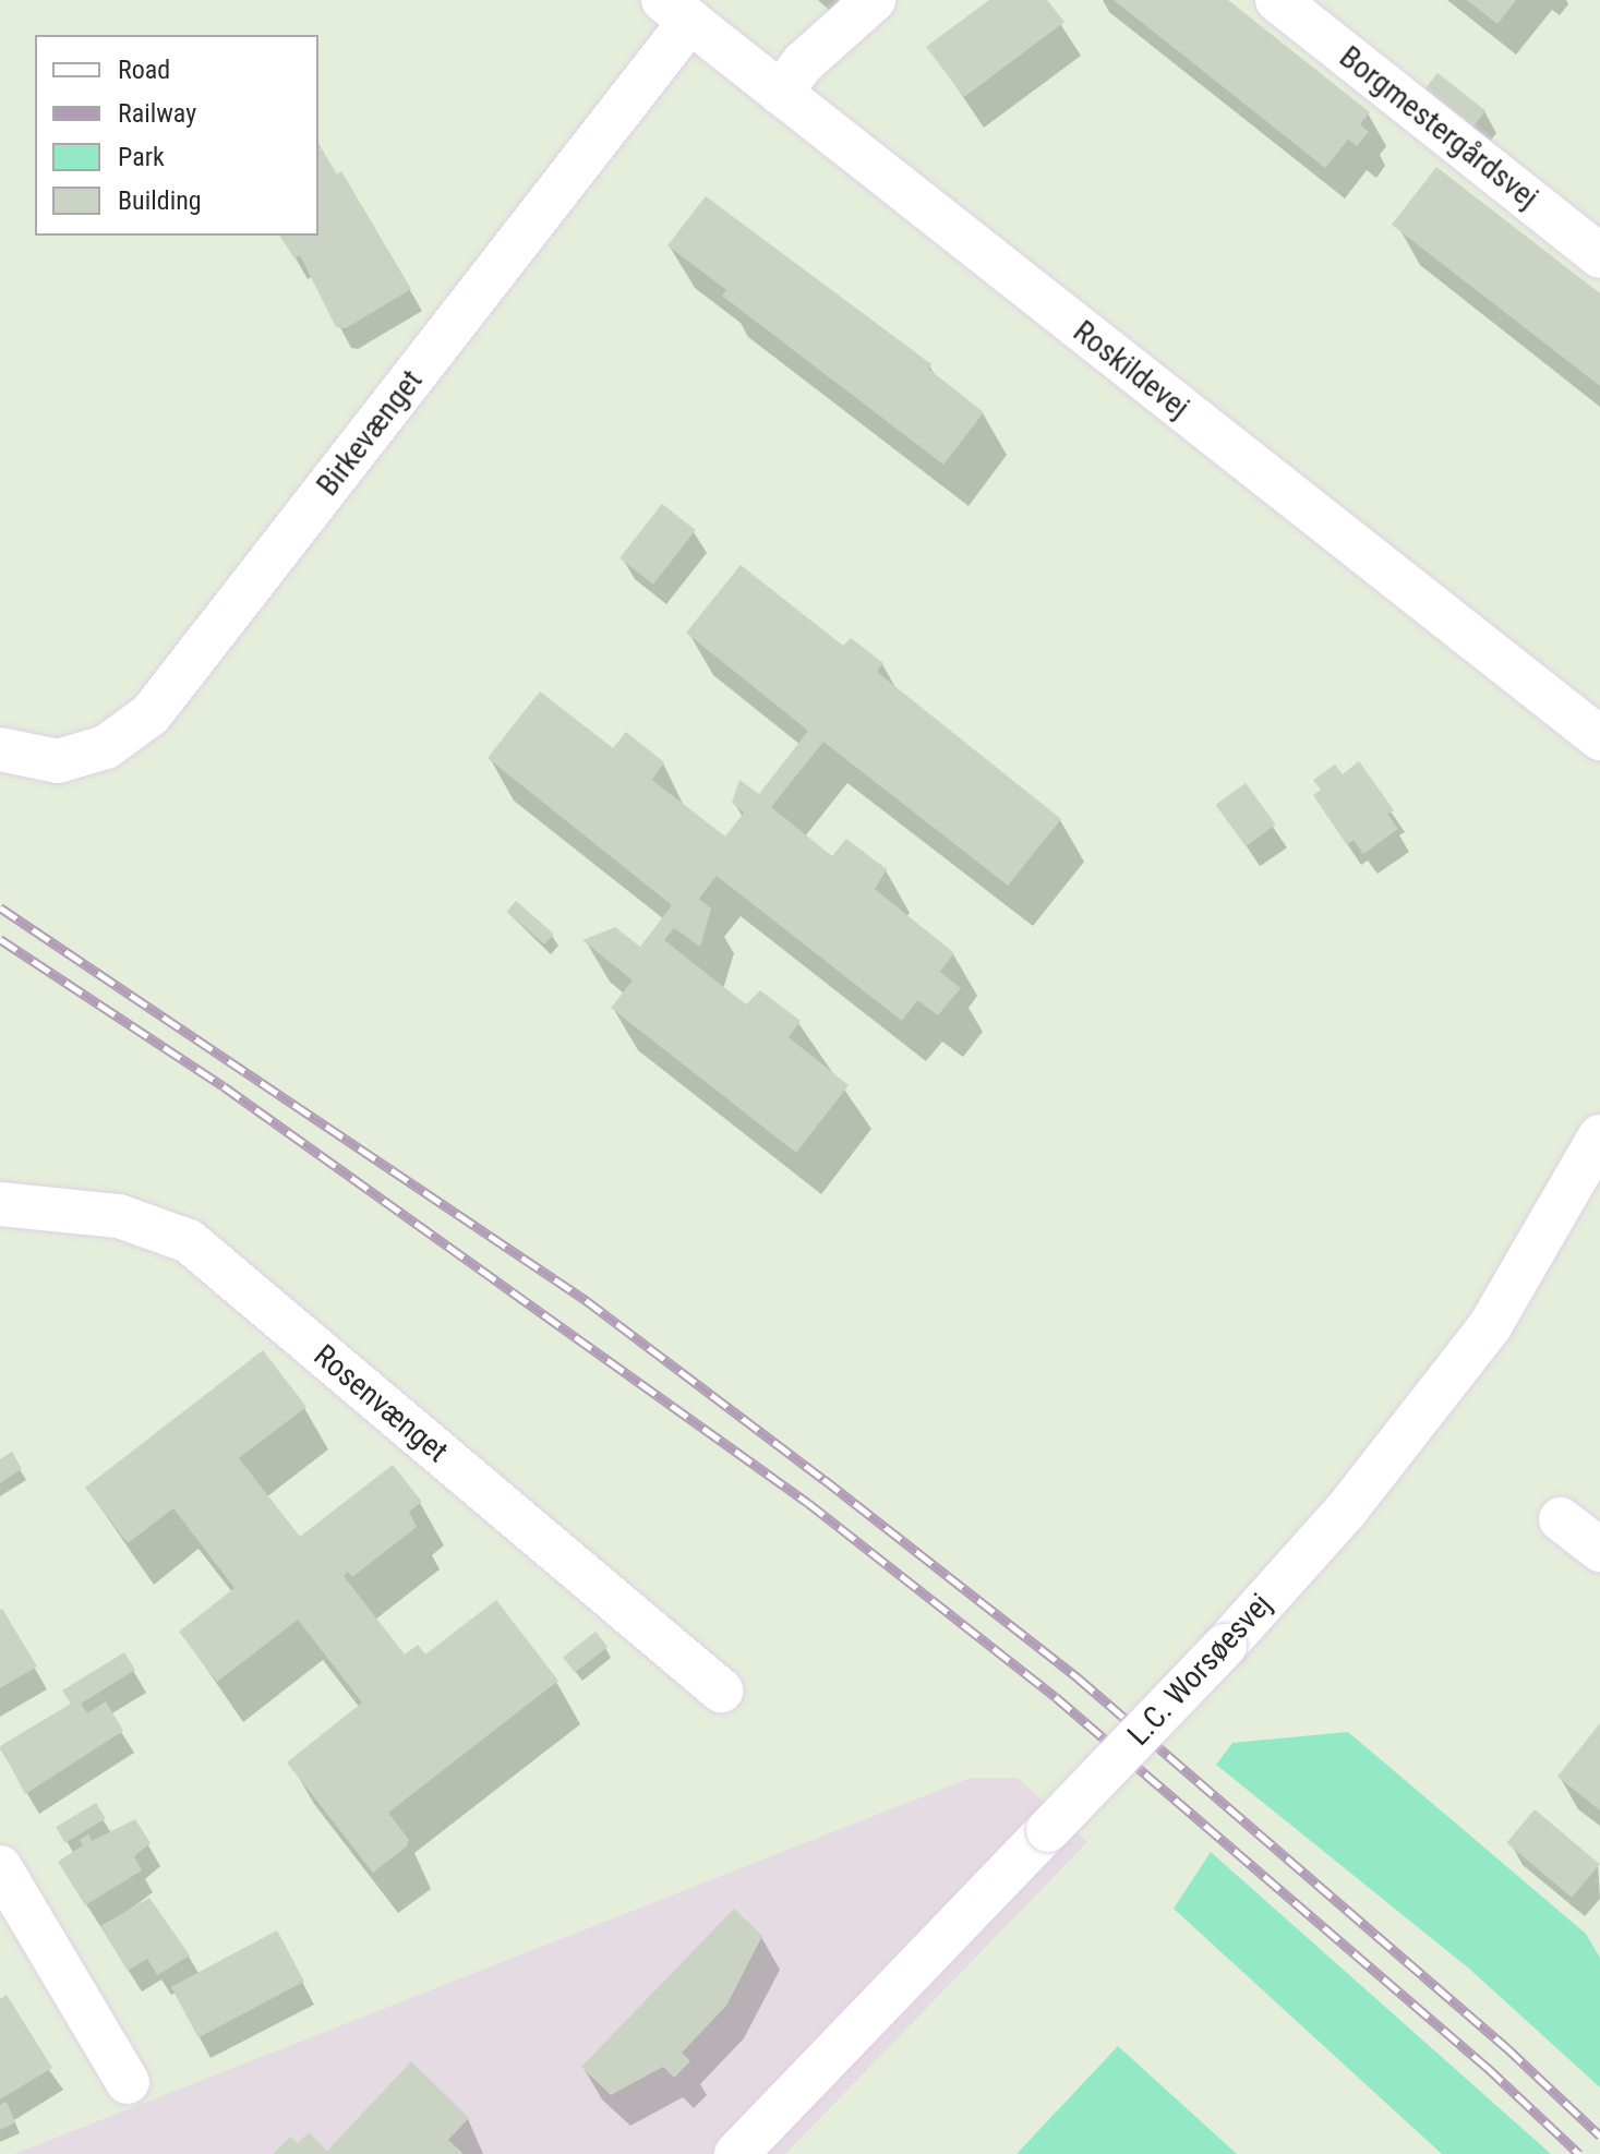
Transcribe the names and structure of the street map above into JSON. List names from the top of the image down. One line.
{"streets":{"street":["Borgmestergårdsvej","Roskildevej","Birkevænget","Rosenvænget","L.C. Worsøesvej"]},"crossings":[["Roskildevej","Birkevænget"]],"legend":["Road","Railway","Park","Building"]}
